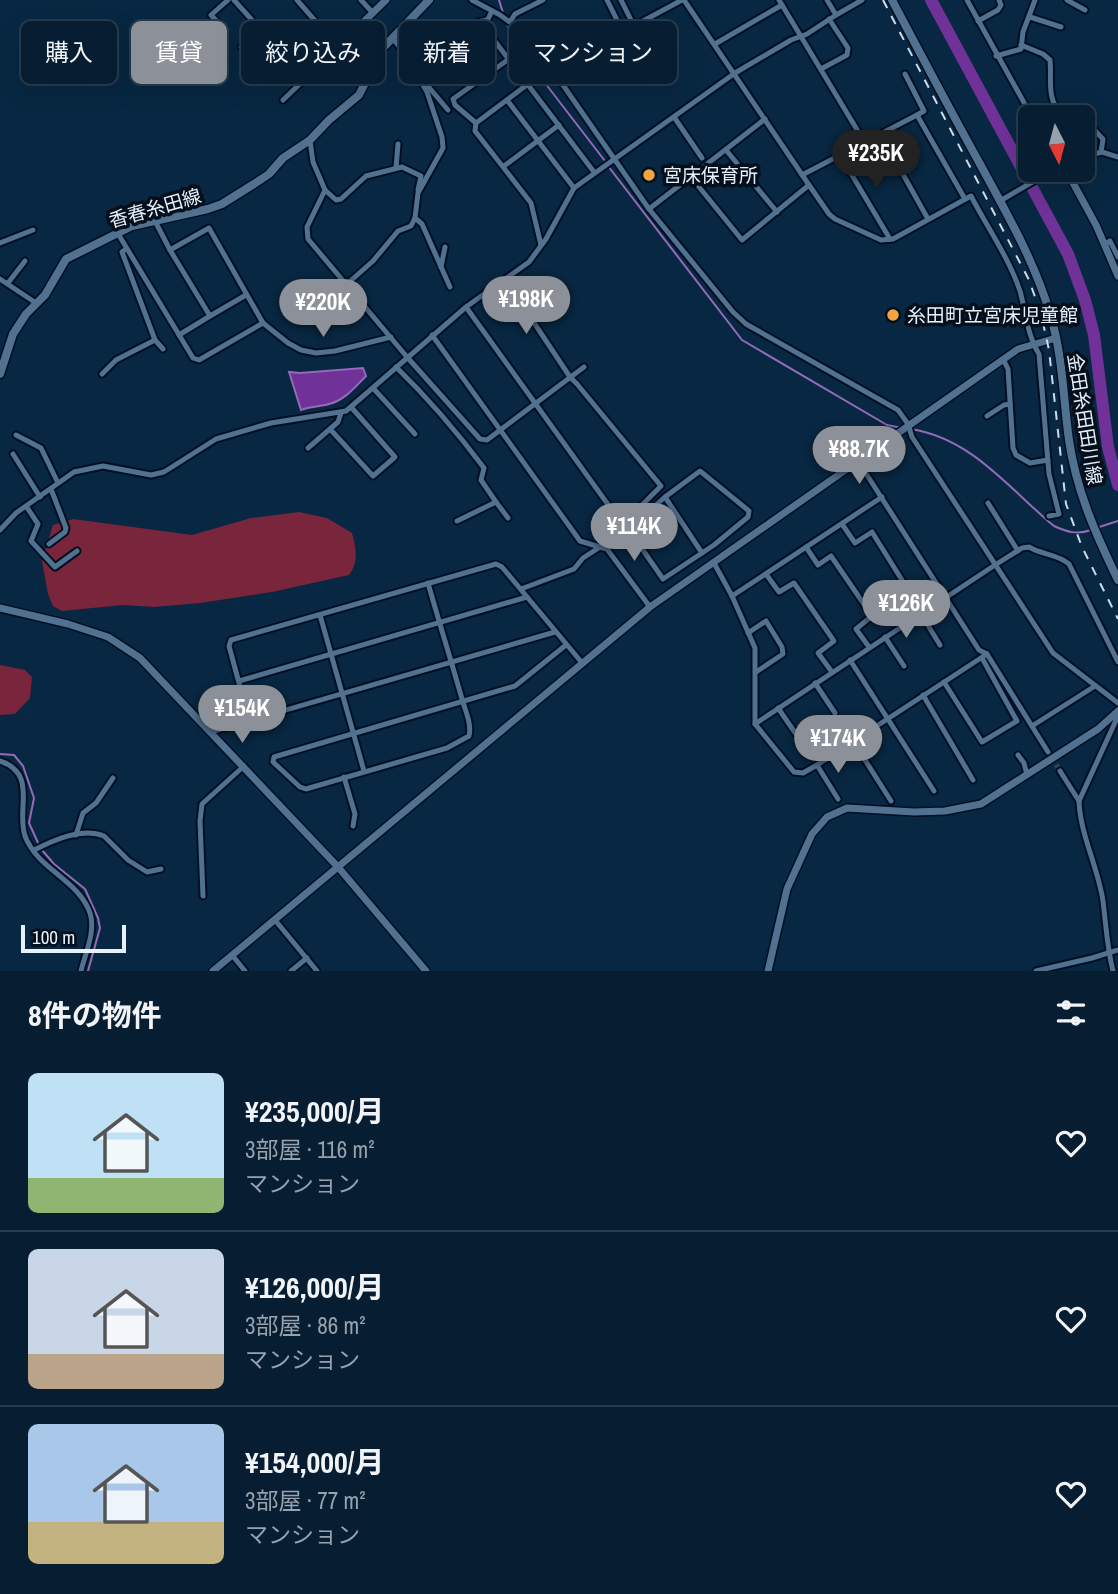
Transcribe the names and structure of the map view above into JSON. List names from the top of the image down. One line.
{"streets":{"main road":["香春糸田線","金田糸田田川線"]},"places":["宮床保育所","糸田町立宮床児童館"],"scale_bar":"100 m","north":"bottom","page":{"chip":["購入","賃貸","絞り込み","新着","マンション"],"price":["¥235K","¥198K","¥220K","¥88.7K","¥114K","¥126K","¥154K","¥174K"],"scale":"100 m","heading":"8件の物件","list":[{"name":"¥235,000/月","note":"3部屋 · 116 m² · マンション"},{"name":"¥126,000/月","note":"3部屋 · 86 m² · マンション"},{"name":"¥154,000/月","note":"3部屋 · 77 m² · マンション"}]}}
